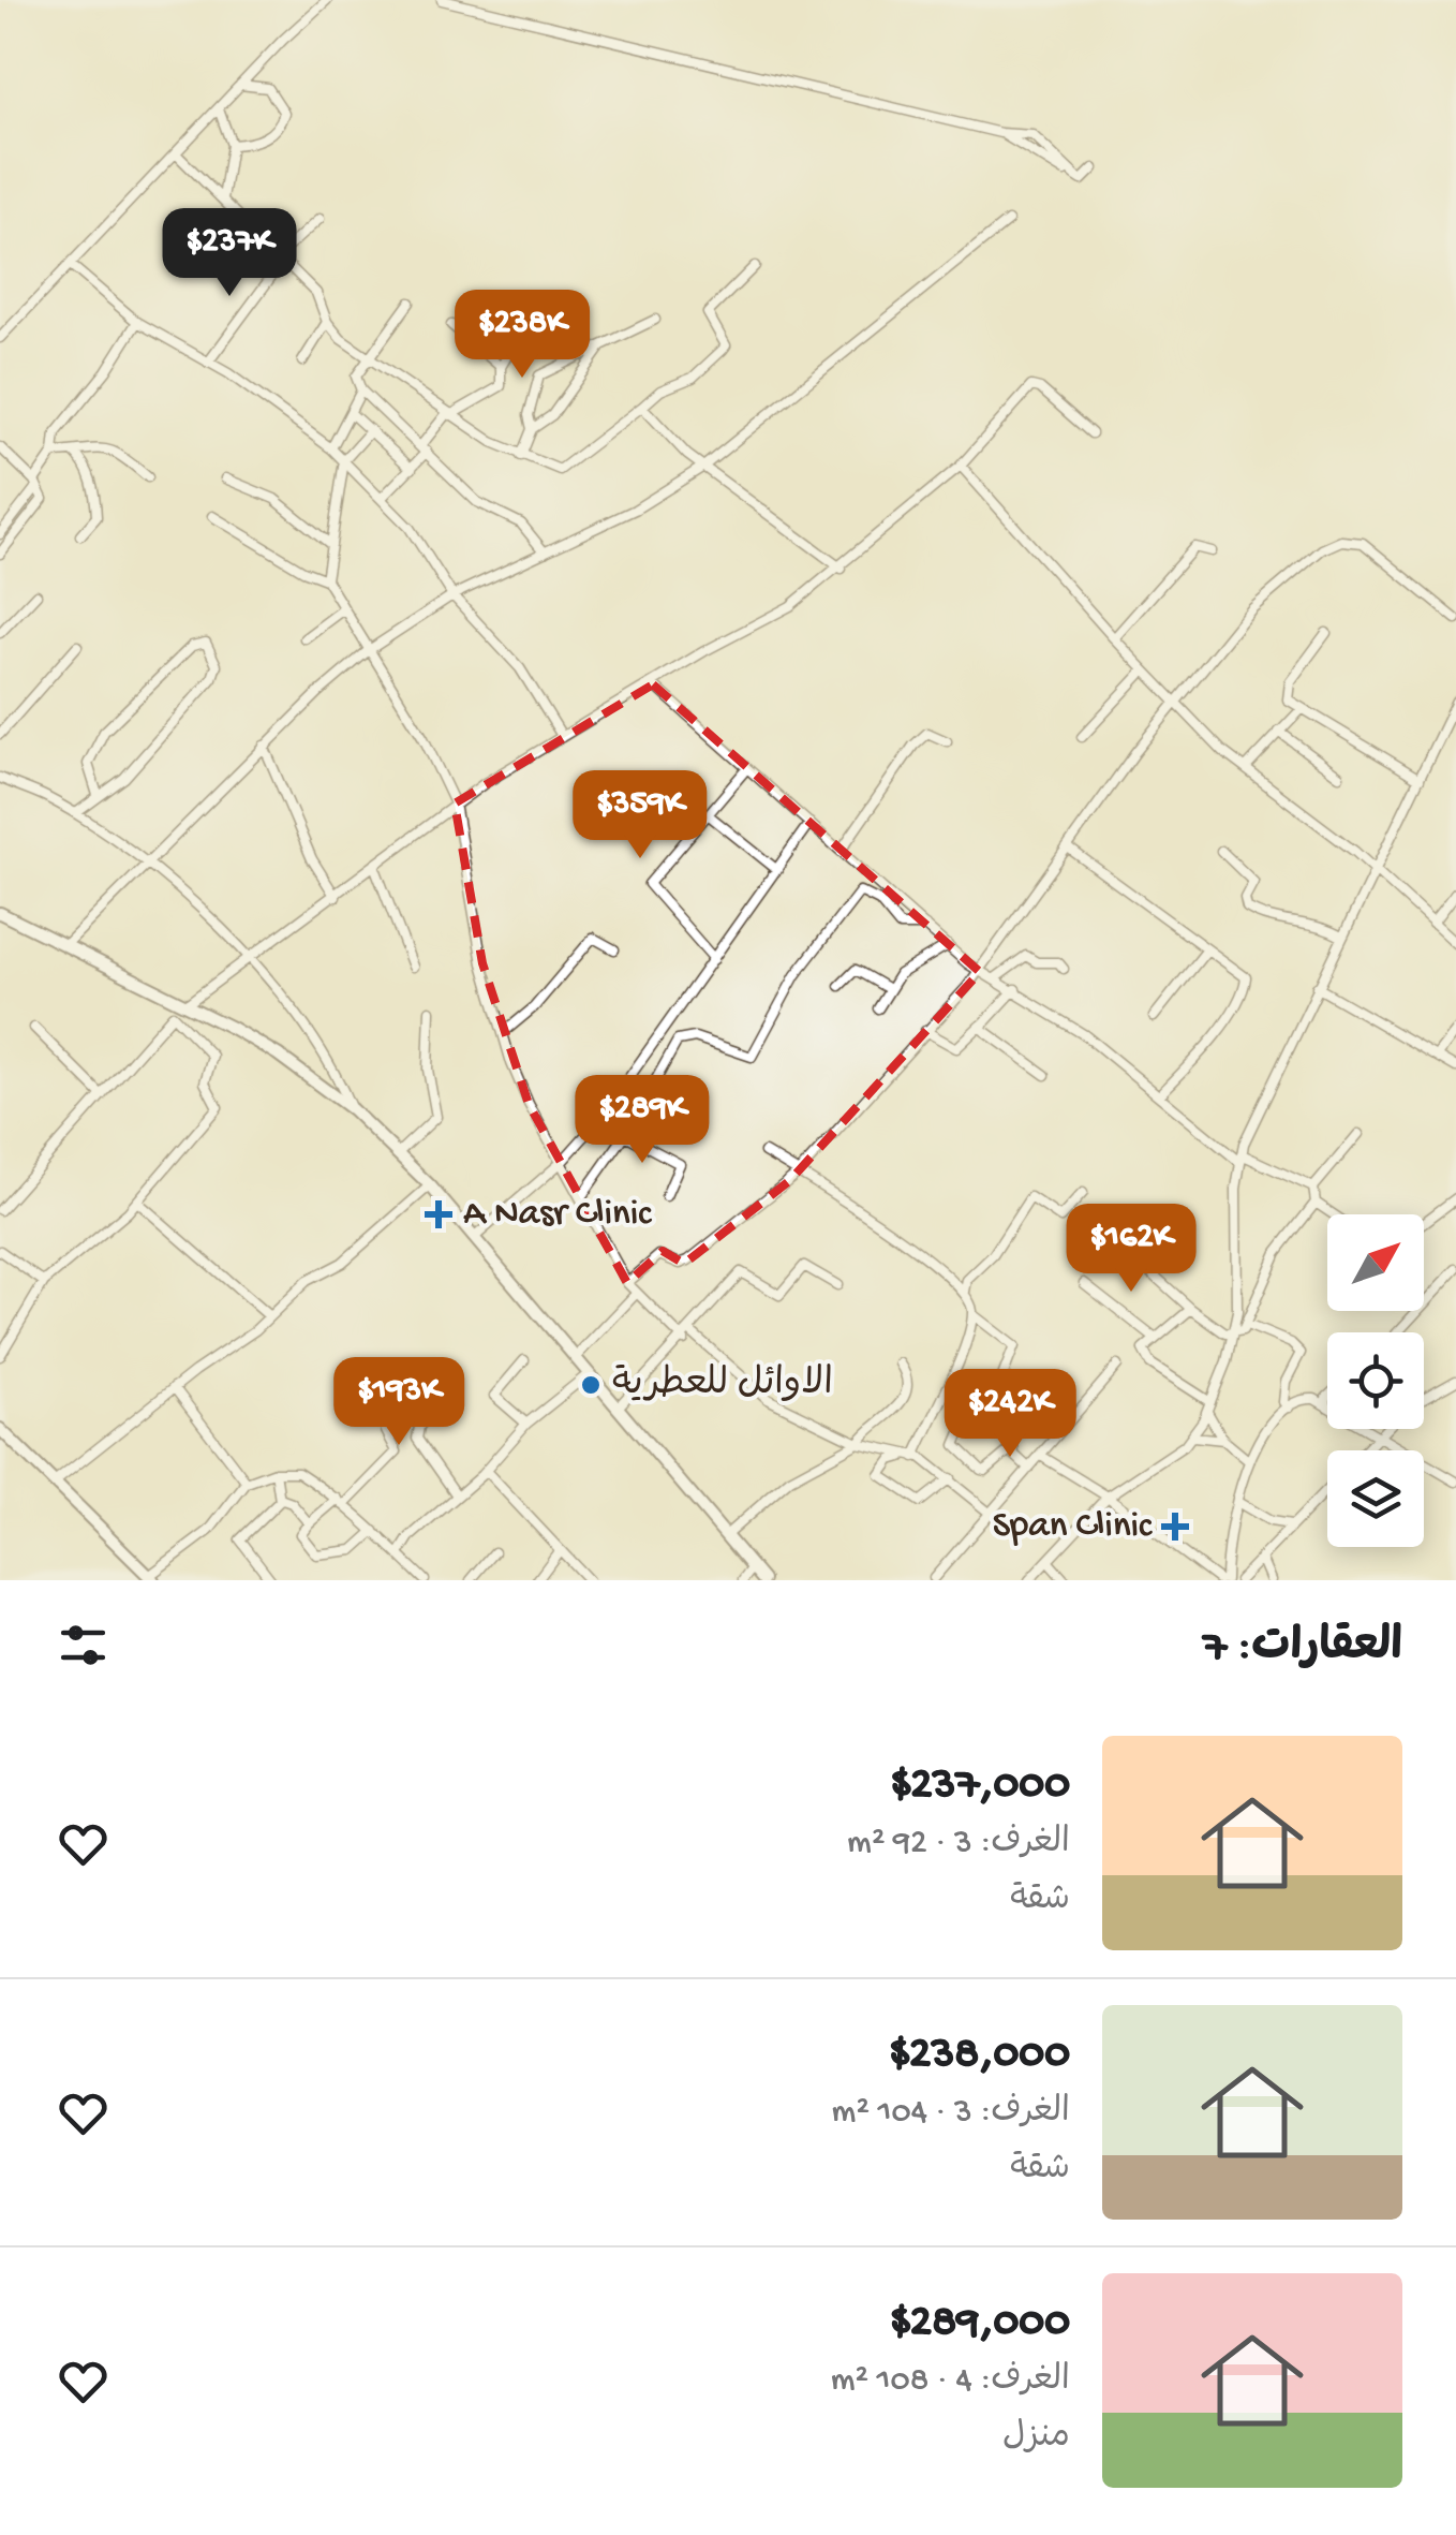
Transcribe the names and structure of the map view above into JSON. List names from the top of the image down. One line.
{"places":{"health":["A Nasr Clinic","Span Clinic"],"other":["الاوائل للعطرية"]},"north":"top right","page":{"price":["$237K","$238K","$359K","$289K","$162K","$193K","$242K"],"heading":"العقارات: 7","list":[{"name":"$237,000","note":"الغرف: 3 · 92 m² · شقة"},{"name":"$238,000","note":"الغرف: 3 · 104 m² · شقة"},{"name":"$289,000","note":"الغرف: 4 · 108 m² · منزل"}]}}
